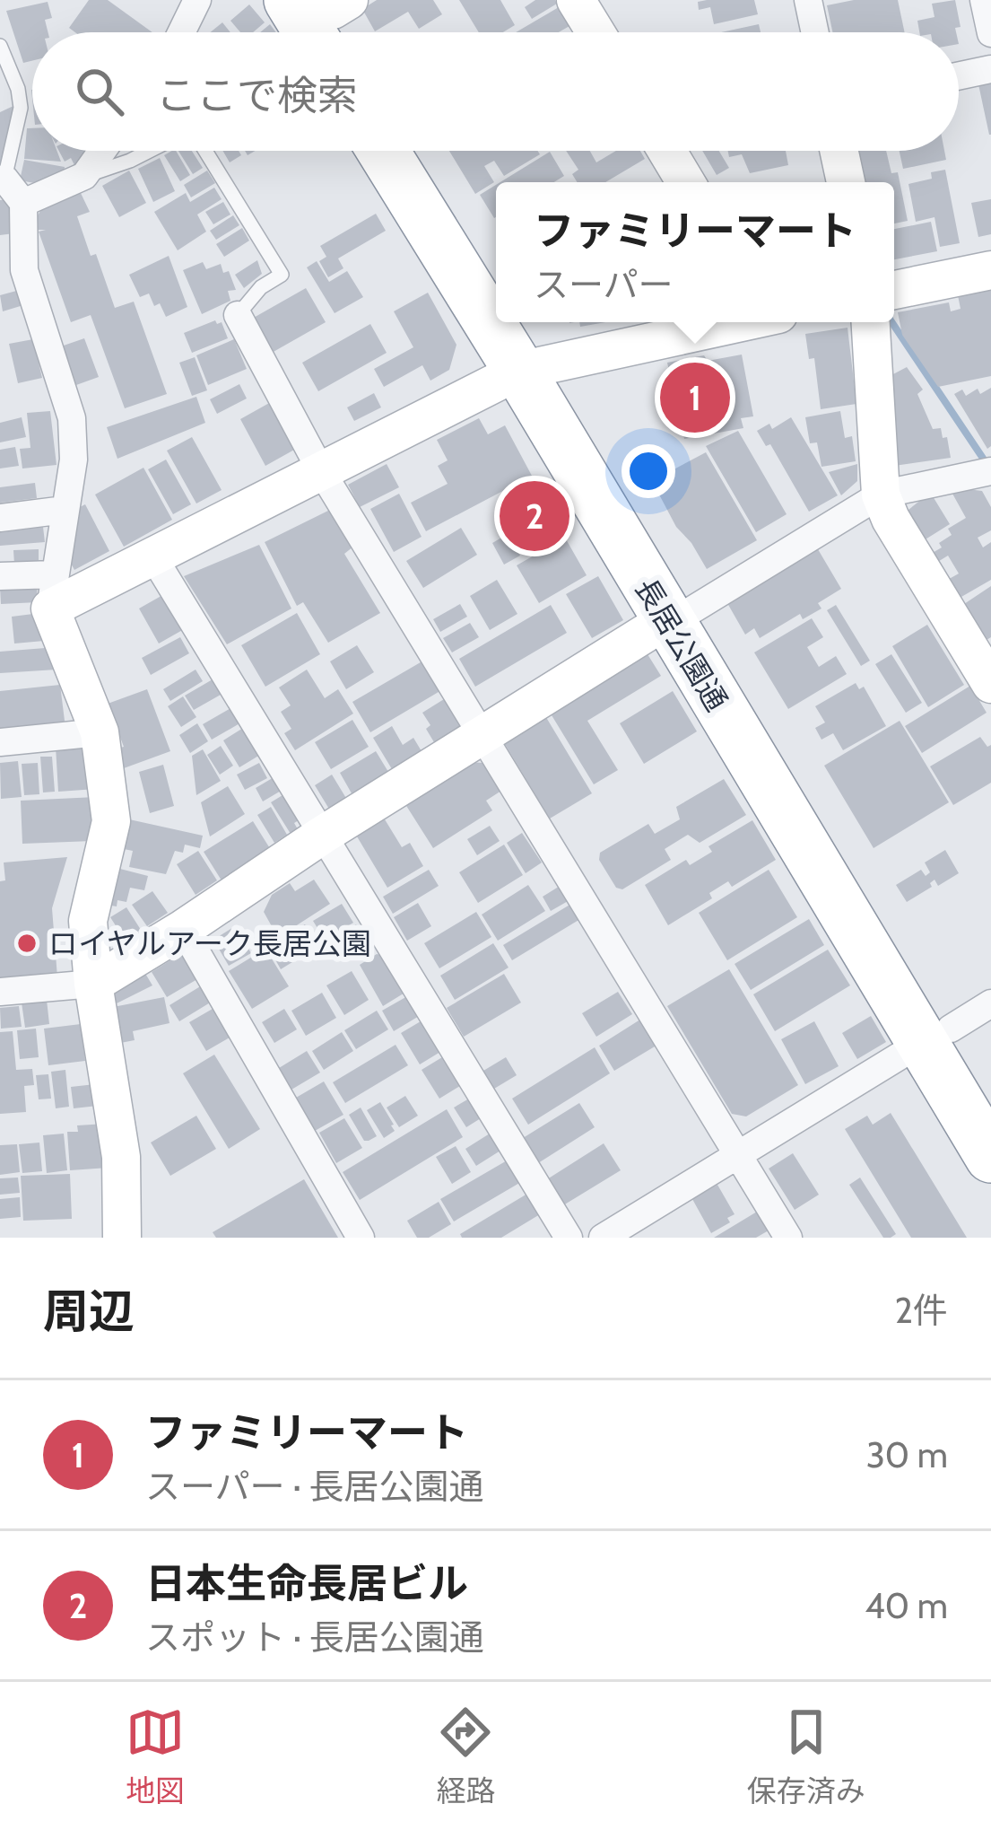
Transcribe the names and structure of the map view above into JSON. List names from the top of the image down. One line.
{"streets":{"highway":["長居公園通"]},"places":["ロイヤルアーク長居公園"],"page":{"search":"ここで検索","popup":["ファミリーマート","スーパー"],"pins":["1","2"],"heading":["周辺","2件"],"list":[{"mark":"1","name":"ファミリーマート","note":"スーパー · 長居公園通","value":"30 m"},{"mark":"2","name":"日本生命長居ビル","note":"スポット · 長居公園通","value":"40 m"}],"nav":["地図","経路","保存済み"]}}
